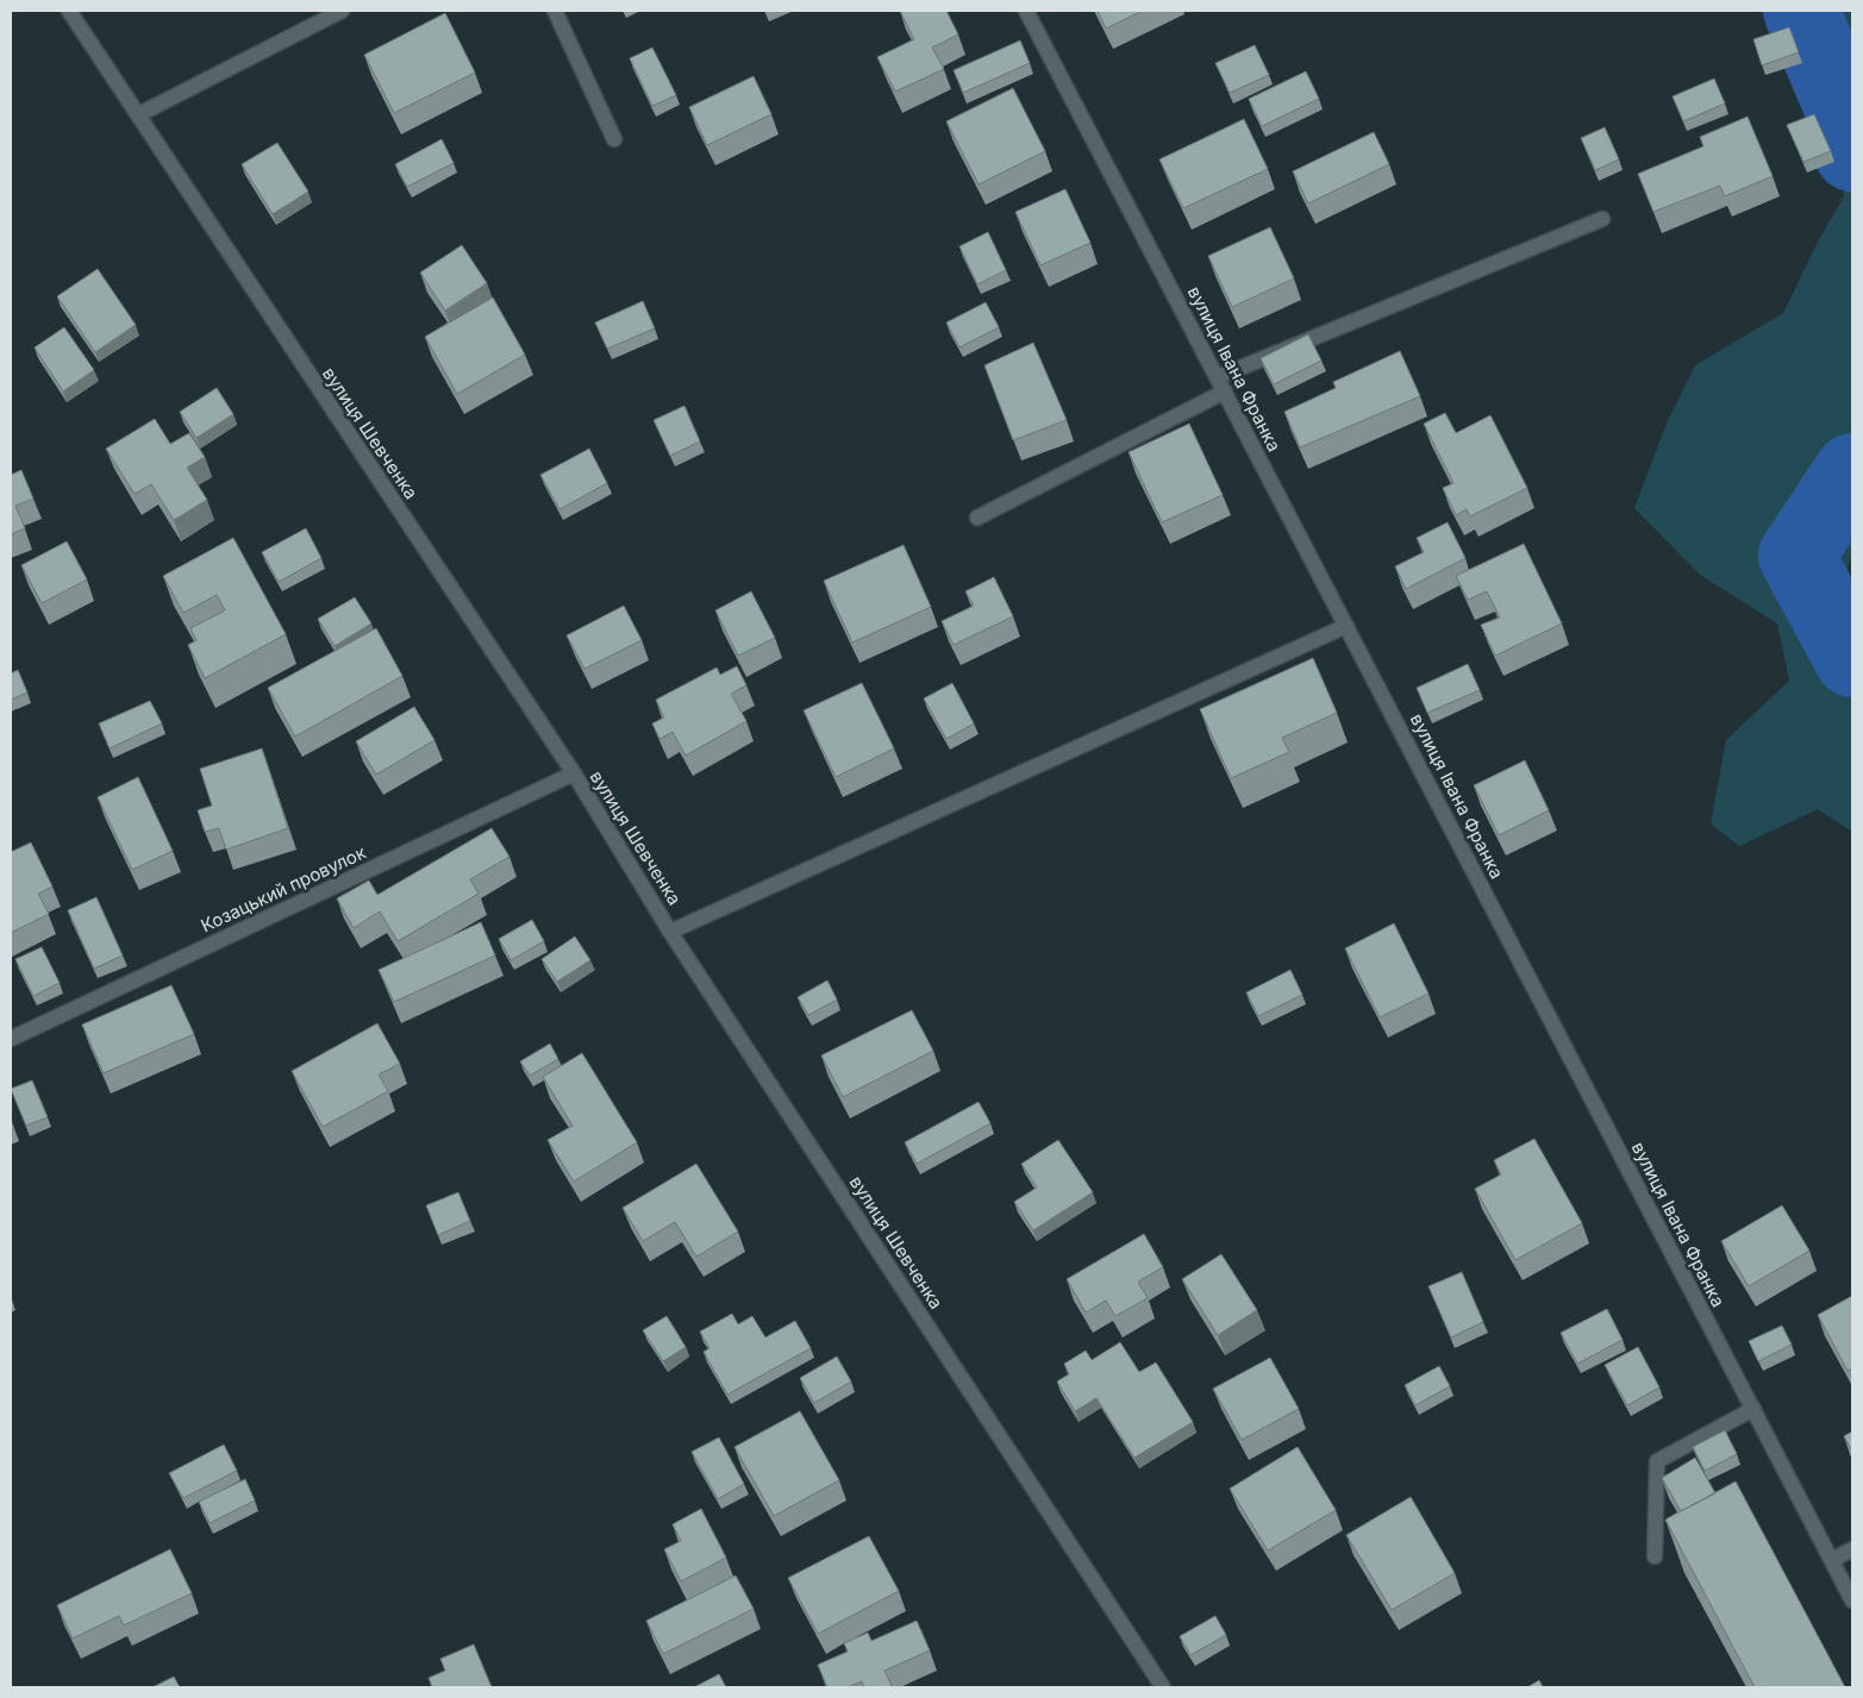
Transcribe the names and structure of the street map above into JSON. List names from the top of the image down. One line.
{"streets":{"street":["вулиця Івана Франка","вулиця Шевченка","Козацький провулок"]},"crossings":[["вулиця Шевченка","Козацький провулок"]]}
